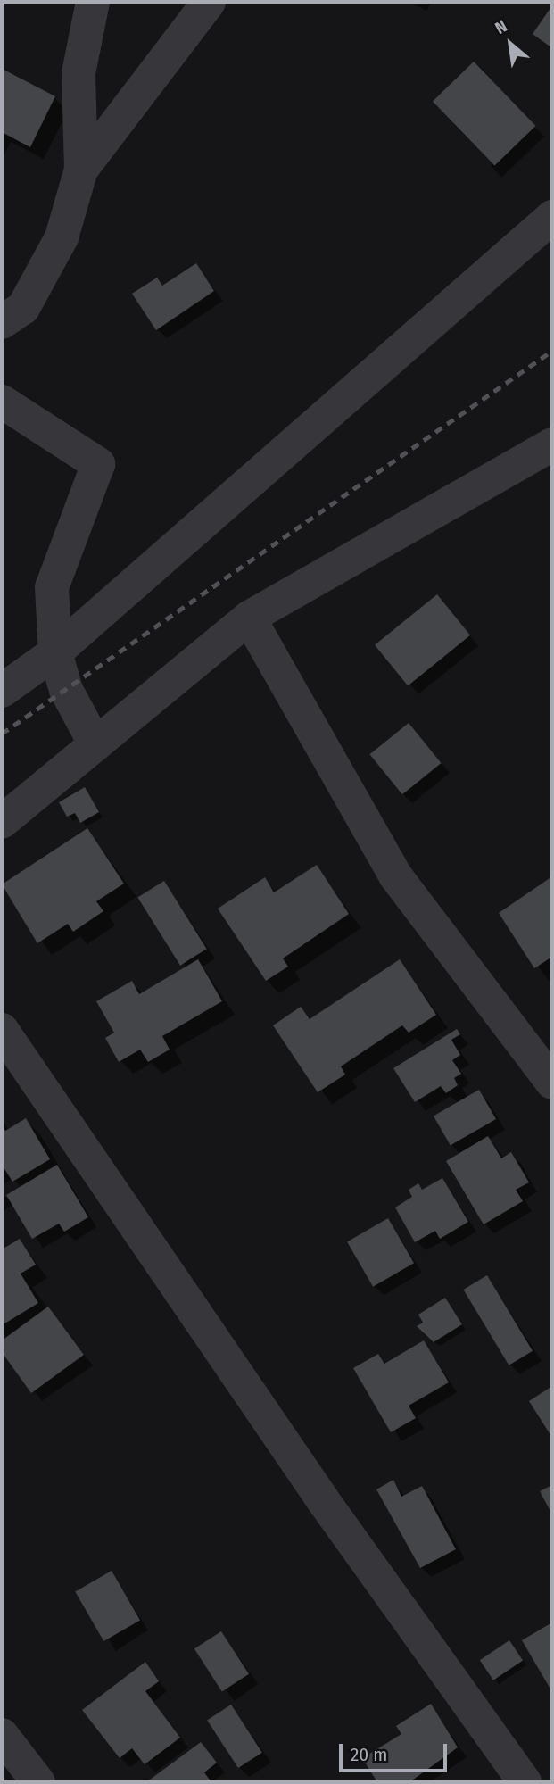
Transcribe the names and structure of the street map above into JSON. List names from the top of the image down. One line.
{"scale_bar":"20 m","north":"top left"}
